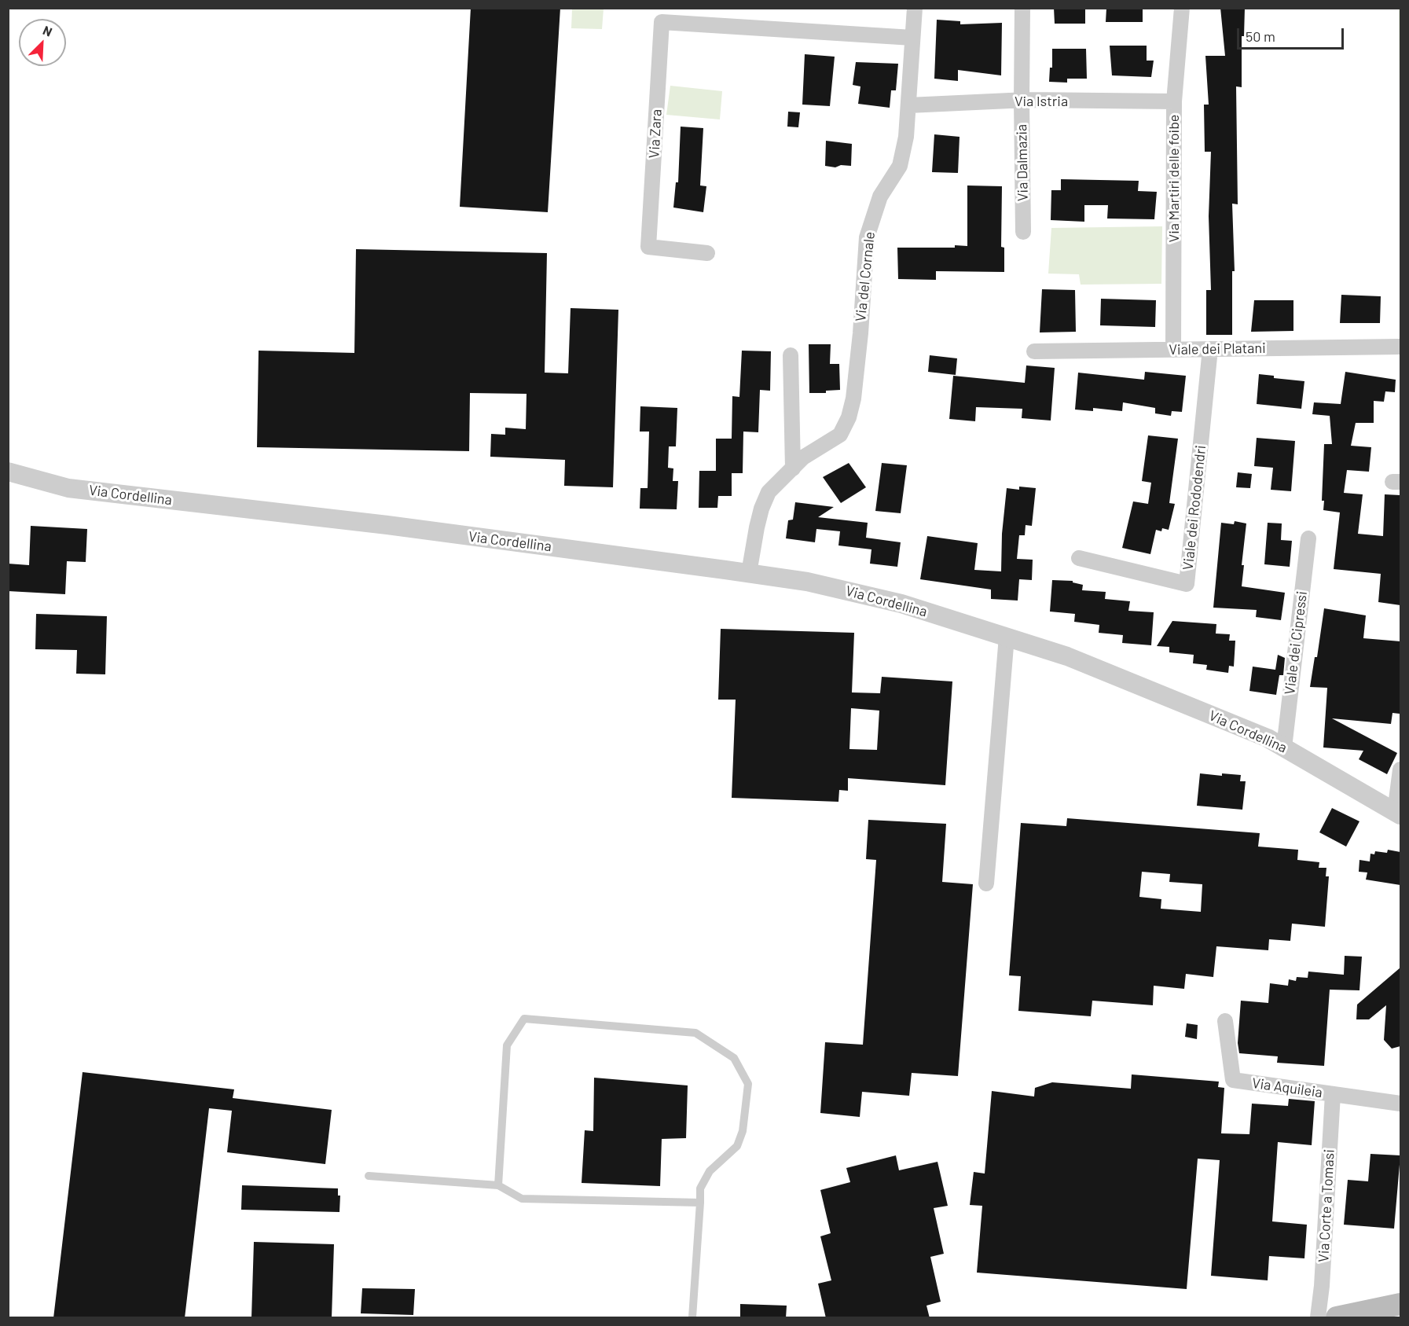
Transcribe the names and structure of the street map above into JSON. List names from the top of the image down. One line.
{"streets":{"street":["Via Istria","Via Zara","Via Dalmazia","Via Martiri delle foibe","Via del Cornale","Viale dei Platani","Via Cordellina","Viale dei Rododendri","Viale dei Cipressi","Via Aquileia","Via Corte a Tomasi"]},"crossings":[["Via Istria","Via Dalmazia"],["Via Istria","Via Martiri delle foibe"],["Via Istria","Via del Cornale"],["Via Zara","Via del Cornale"],["Via Martiri delle foibe","Viale dei Platani"],["Via del Cornale","Via Cordellina"],["Viale dei Platani","Viale dei Rododendri"],["Via Cordellina","Viale dei Cipressi"],["Via Aquileia","Via Corte a Tomasi"]],"scale_bar":"50 m","north":"top right"}
